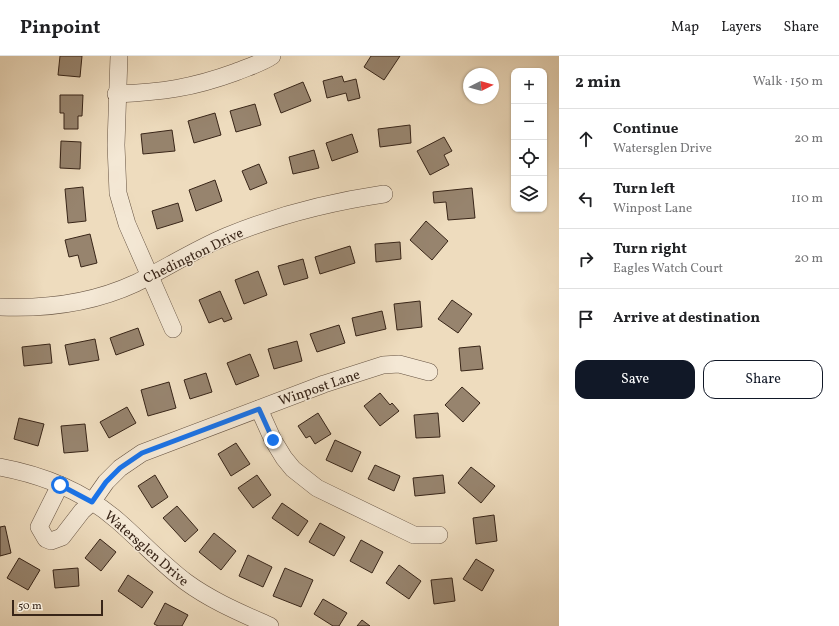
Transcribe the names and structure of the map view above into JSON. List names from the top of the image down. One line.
{"streets":{"street":["Chedington Drive","Winpost Lane","Watersglen Drive"]},"crossings":[["Winpost Lane","Watersglen Drive"]],"scale_bar":"50 m","north":"right","page":{"header":"Pinpoint","nav":["Map","Layers","Share"],"heading":["2 min","Walk · 150 m"],"map_buttons":["+","−"],"list":[["Continue","Watersglen Drive","20 m"],["Turn left","Winpost Lane","110 m"],["Turn right","Eagles Watch Court","20 m"],"Arrive at destination"],"buttons":["Save","Share"],"scale":"50 m"}}
